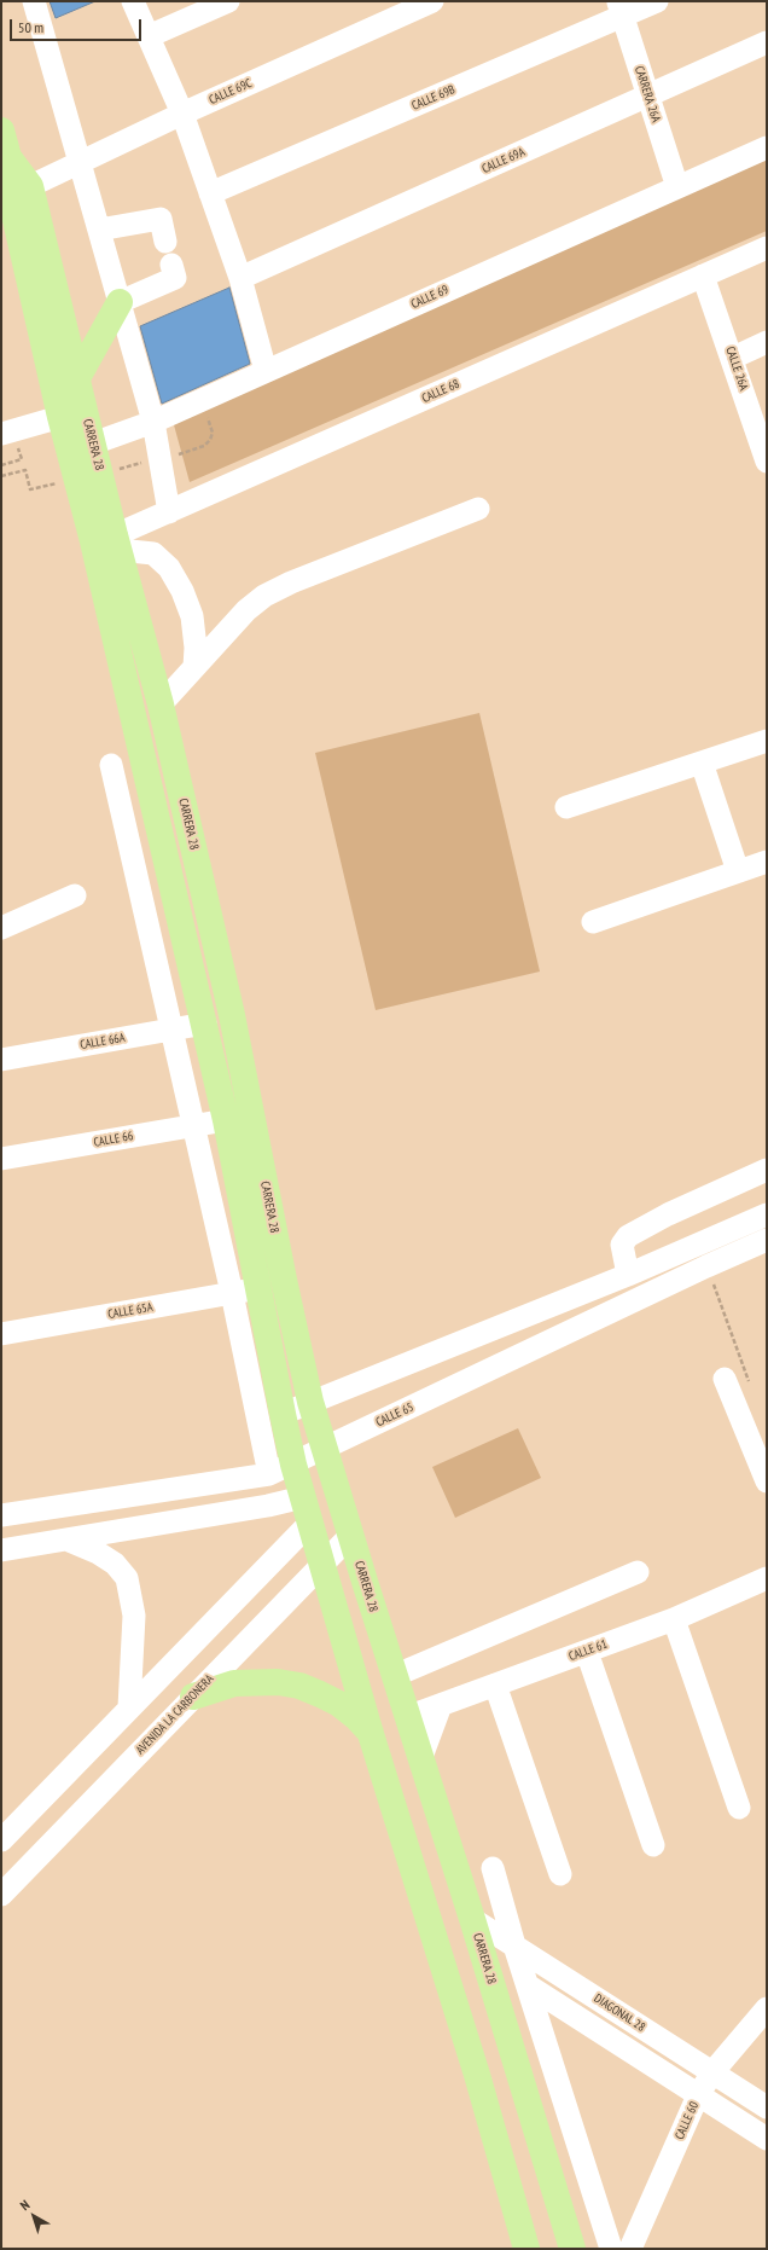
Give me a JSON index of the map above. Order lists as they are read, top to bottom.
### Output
{
  "streets": {
    "main road": ["CARRERA 28"],
    "street": [
      "CALLE 69C",
      "CARRERA 26A",
      "CALLE 69B",
      "CALLE 69A",
      "CALLE 69",
      "CALLE 26A",
      "CALLE 68",
      "CALLE 66A",
      "CALLE 66",
      "CALLE 65A",
      "CALLE 65",
      "CALLE 61",
      "AVENIDA LA CARBONERA",
      "DIAGONAL 28",
      "CALLE 60"
    ]
  },
  "crossings": [
    ["CALLE 69C", "CARRERA 28"],
    ["CARRERA 26A", "CALLE 69B"],
    ["CARRERA 26A", "CALLE 69A"],
    ["CARRERA 26A", "CALLE 69"],
    ["CALLE 69", "CARRERA 28"],
    ["CALLE 26A", "CALLE 68"],
    ["CALLE 68", "CARRERA 28"],
    ["CARRERA 28", "CALLE 66A"],
    ["CARRERA 28", "CALLE 66"],
    ["CARRERA 28", "CALLE 65A"],
    ["CARRERA 28", "CALLE 65"],
    ["CARRERA 28", "CALLE 61"],
    ["CARRERA 28", "AVENIDA LA CARBONERA"],
    ["CARRERA 28", "DIAGONAL 28"],
    ["DIAGONAL 28", "CALLE 60"]
  ],
  "scale_bar": "50 m",
  "north": "top left"
}
